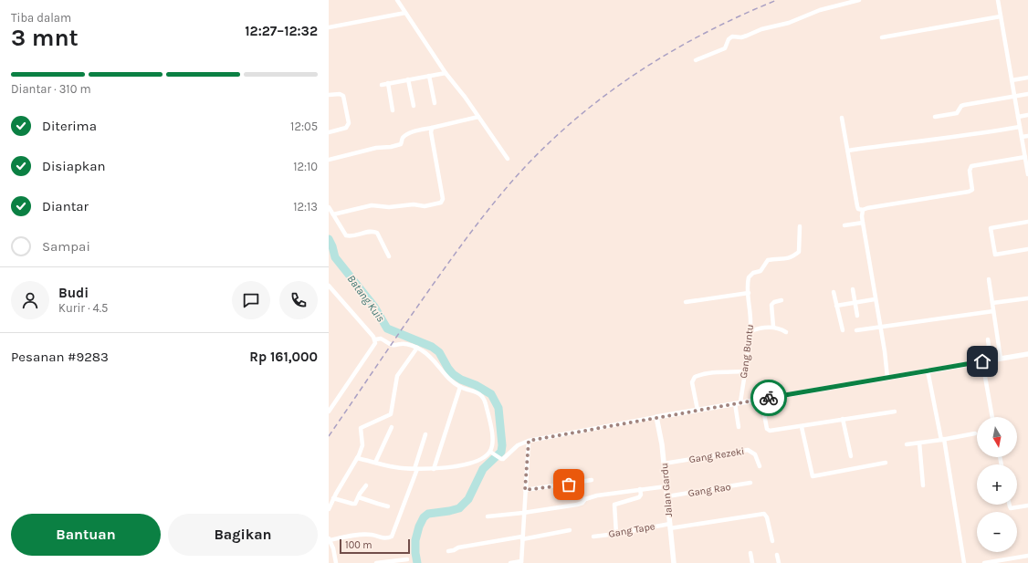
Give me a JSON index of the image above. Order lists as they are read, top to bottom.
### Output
{
  "streets": {
    "street": [
      "Gang Buntu",
      "Gang Rezeki",
      "Jalan Gardu",
      "Gang Rao",
      "Gang Tape"
    ]
  },
  "crossings": [
    ["Gang Rezeki", "Jalan Gardu"],
    ["Jalan Gardu", "Gang Rao"],
    ["Jalan Gardu", "Gang Tape"]
  ],
  "water": ["Batang Kuis"],
  "scale_bar": "100 m",
  "north": "bottom",
  "page": {
    "heading": ["3 mnt", "Tiba dalam", "12:27–12:32"],
    "panel": [
      "Budi",
      "Kurir · 4.5",
      "Pesanan #9283",
      "Rp 161,000"
    ],
    "bar": "Diantar · 310 m",
    "list": [
      ["Diterima", "12:05"],
      ["Disiapkan", "12:10"],
      ["Diantar", "12:13"],
      "Sampai"
    ],
    "map_buttons": ["+", "−"],
    "buttons": ["Bantuan", "Bagikan"],
    "scale": "100 m"
  }
}
